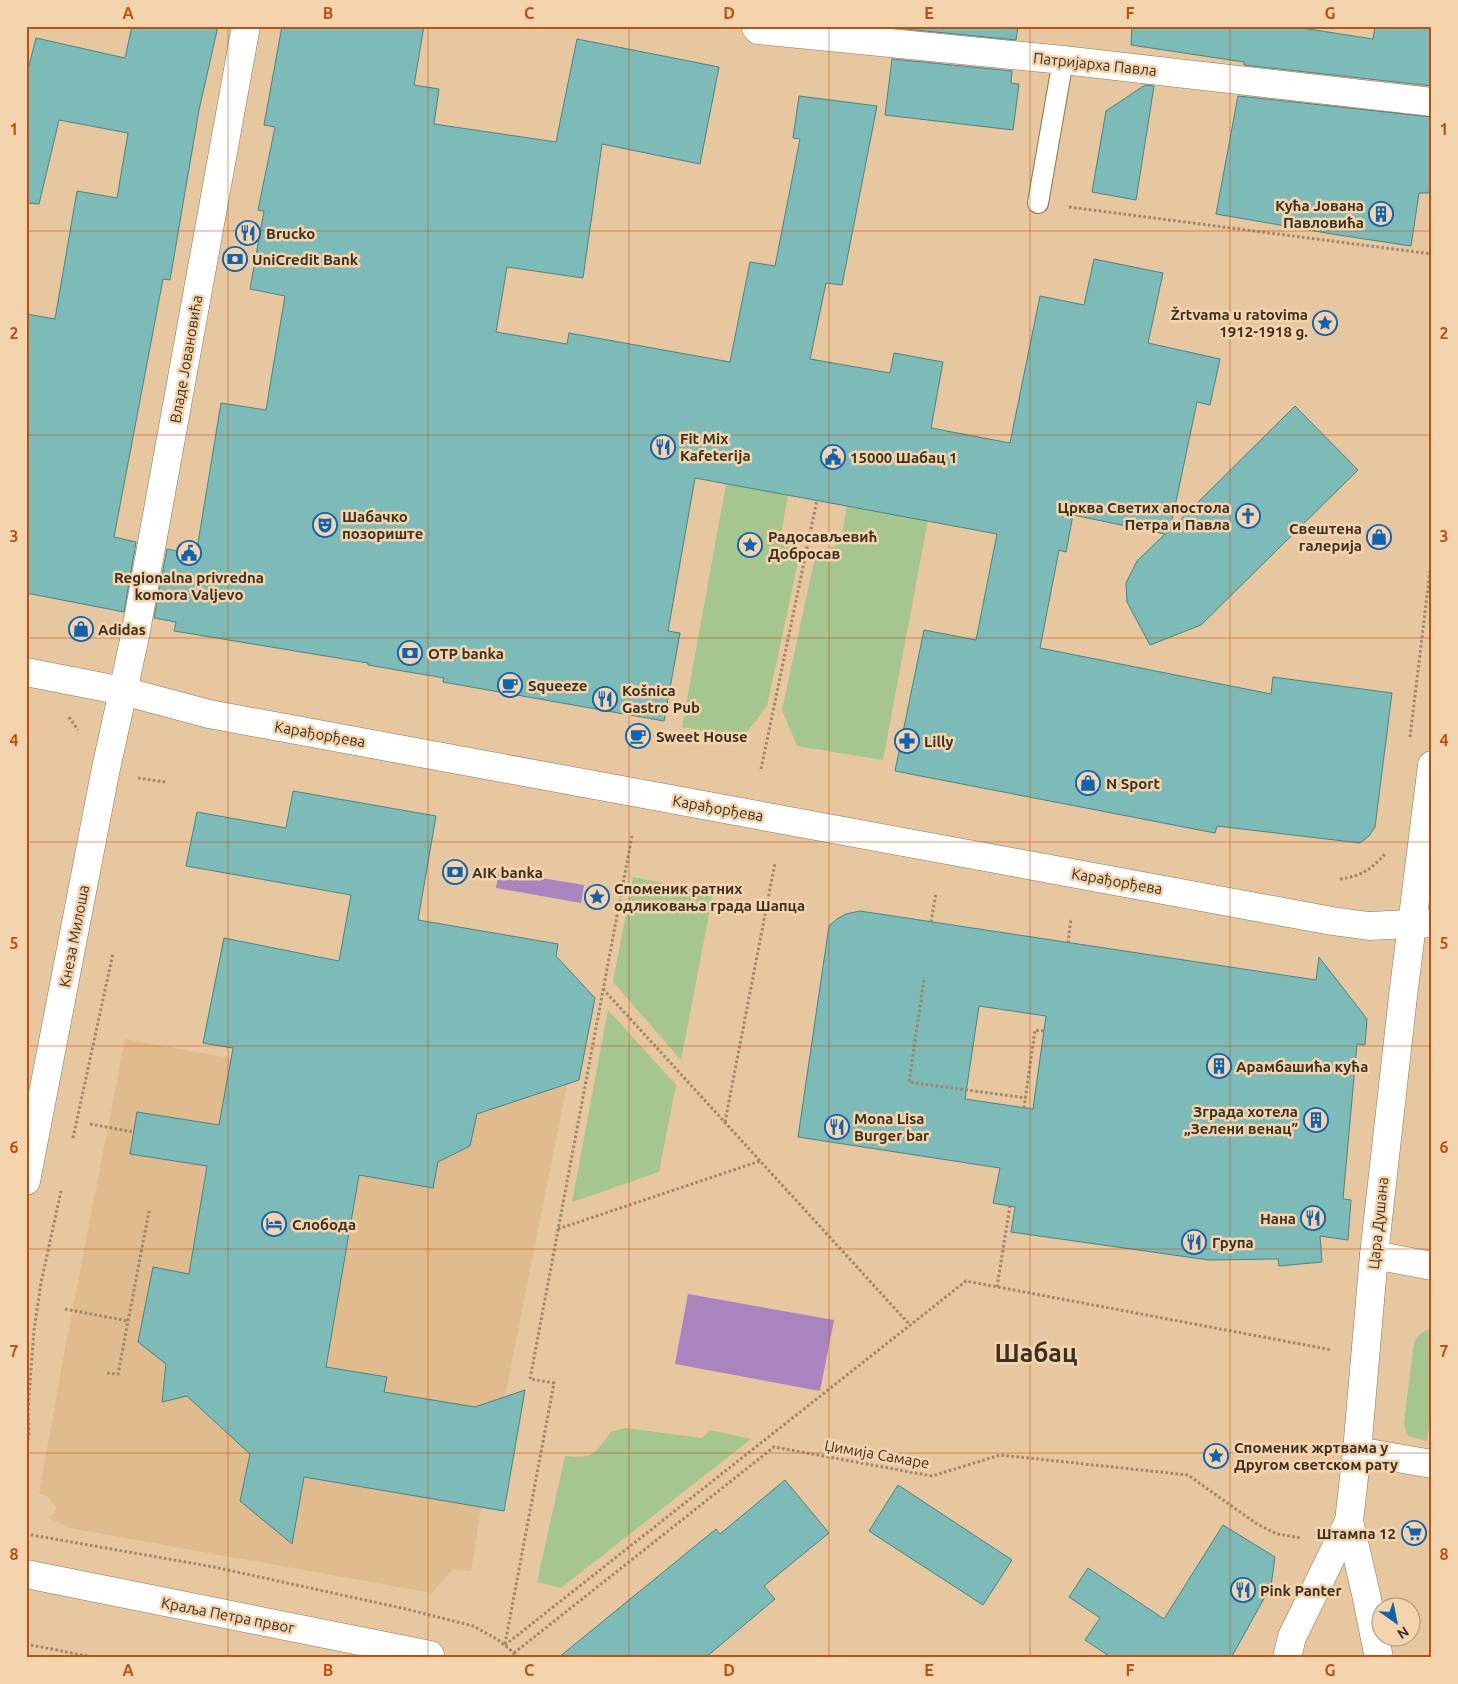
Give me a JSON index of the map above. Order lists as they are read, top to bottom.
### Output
{
  "streets": {
    "street": [
      "Патријарха Павла",
      "Владе Јовановића",
      "Карађорђева",
      "Кнеза Милоша",
      "Цара Душана",
      "Краља Петра првог"
    ],
    "path": ["Џимија Самаре"]
  },
  "crossings": [
    ["Владе Јовановића", "Карађорђева"],
    ["Владе Јовановића", "Кнеза Милоша"],
    ["Карађорђева", "Кнеза Милоша"],
    ["Карађорђева", "Цара Душана"]
  ],
  "districts": ["Шабац"],
  "places": {
    "building": ["Кућа Јована Павловића", "Арамбашића кућа", "Зграда хотела „Зелени венац”"],
    "restaurant": [
      "Brucko",
      "Fit Mix Kafeterija",
      "Košnica Gastro Pub",
      "Mona Lisa Burger bar",
      "Нана",
      "Група",
      "Pink Panter"
    ],
    "bank": ["UniCredit Bank", "OTP banka", "AIK banka"],
    "place": [
      "Žrtvama u ratovima 1912-1918 g.",
      "Радосављевић Добросав",
      "Споменик ратних одликовања града Шапца",
      "Споменик жртвама у Другом светском рату"
    ],
    "public building": ["15000 Шабац 1", "Regionalna privredna komora Valjevo"],
    "church": ["Црква Светих апостола Петра и Павла"],
    "theatre": ["Шабачко позориште"],
    "shop": ["Свештена галерија", "Adidas", "N Sport"],
    "cafe": ["Squeeze", "Sweet House"],
    "pharmacy": ["Lilly"],
    "hotel": ["Слобода"],
    "supermarket": ["Штампа 12"]
  },
  "north": "bottom right",
  "grid": {
    "columns": [
      "A",
      "B",
      "C",
      "D",
      "E",
      "F",
      "G"
    ],
    "rows": [
      "1",
      "2",
      "3",
      "4",
      "5",
      "6",
      "7",
      "8"
    ]
  }
}
